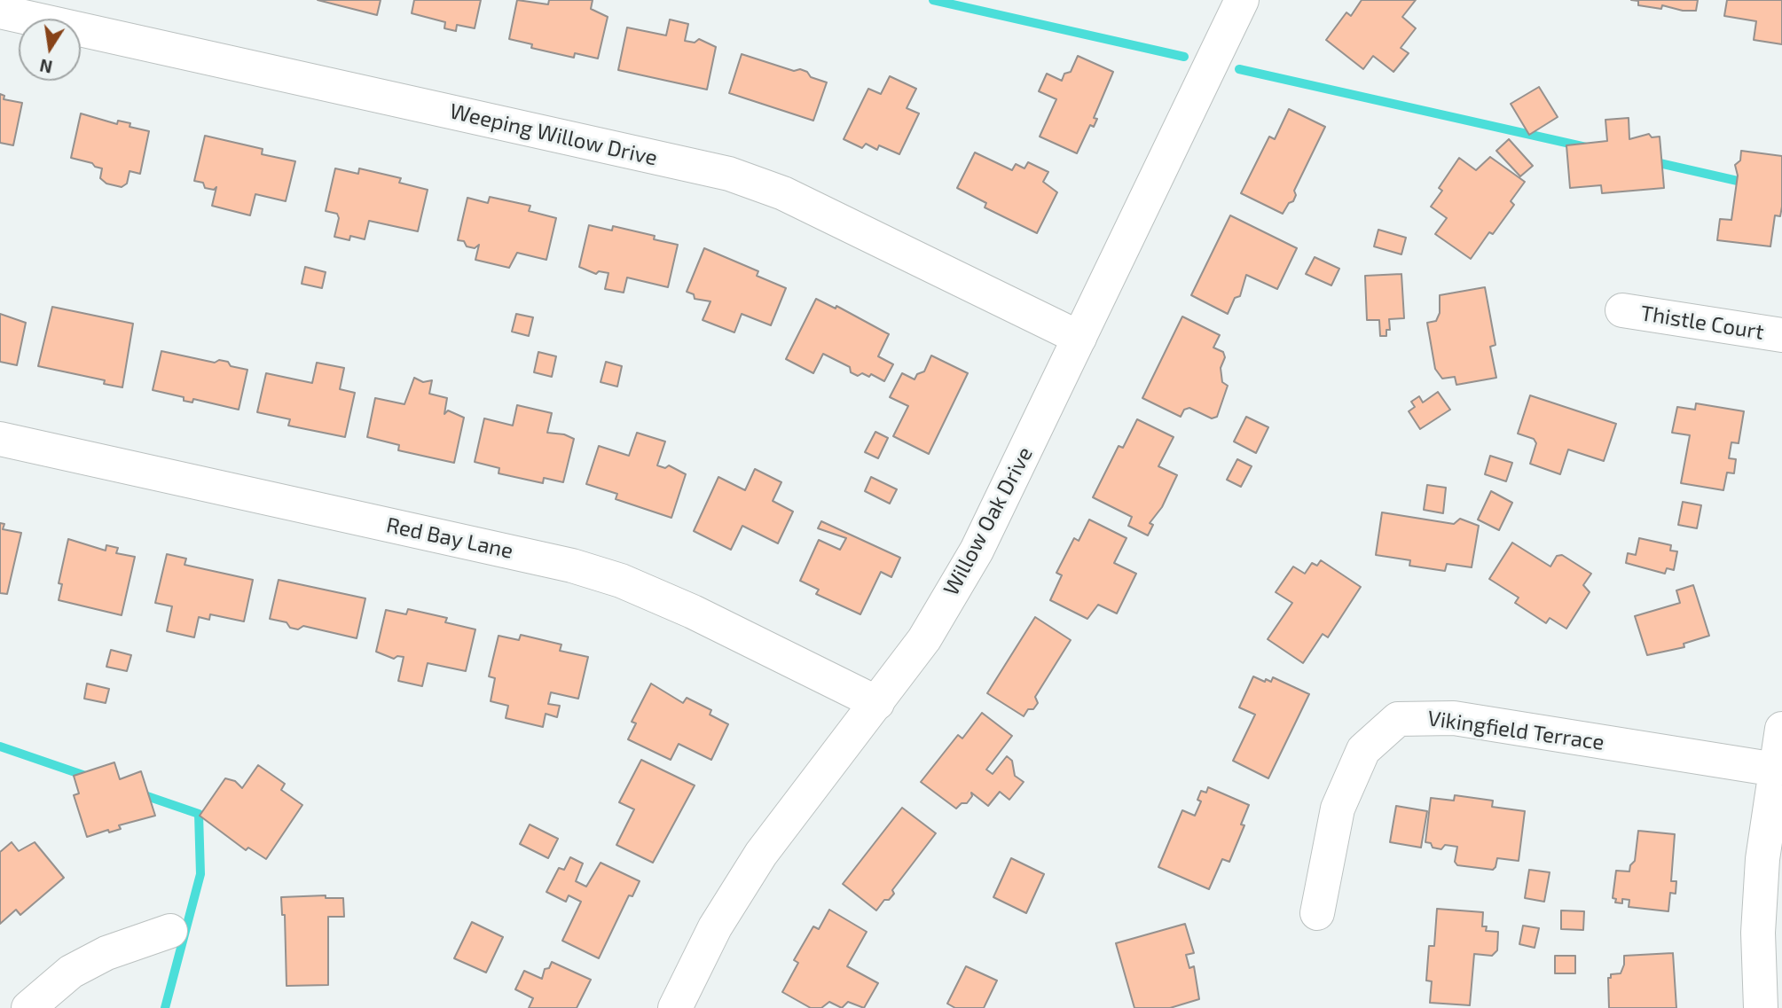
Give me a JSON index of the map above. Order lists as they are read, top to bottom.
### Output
{
  "streets": {
    "street": [
      "Weeping Willow Drive",
      "Thistle Court",
      "Willow Oak Drive",
      "Red Bay Lane",
      "Vikingfield Terrace"
    ]
  },
  "crossings": [
    ["Weeping Willow Drive", "Willow Oak Drive"],
    ["Willow Oak Drive", "Red Bay Lane"]
  ],
  "north": "bottom"
}
